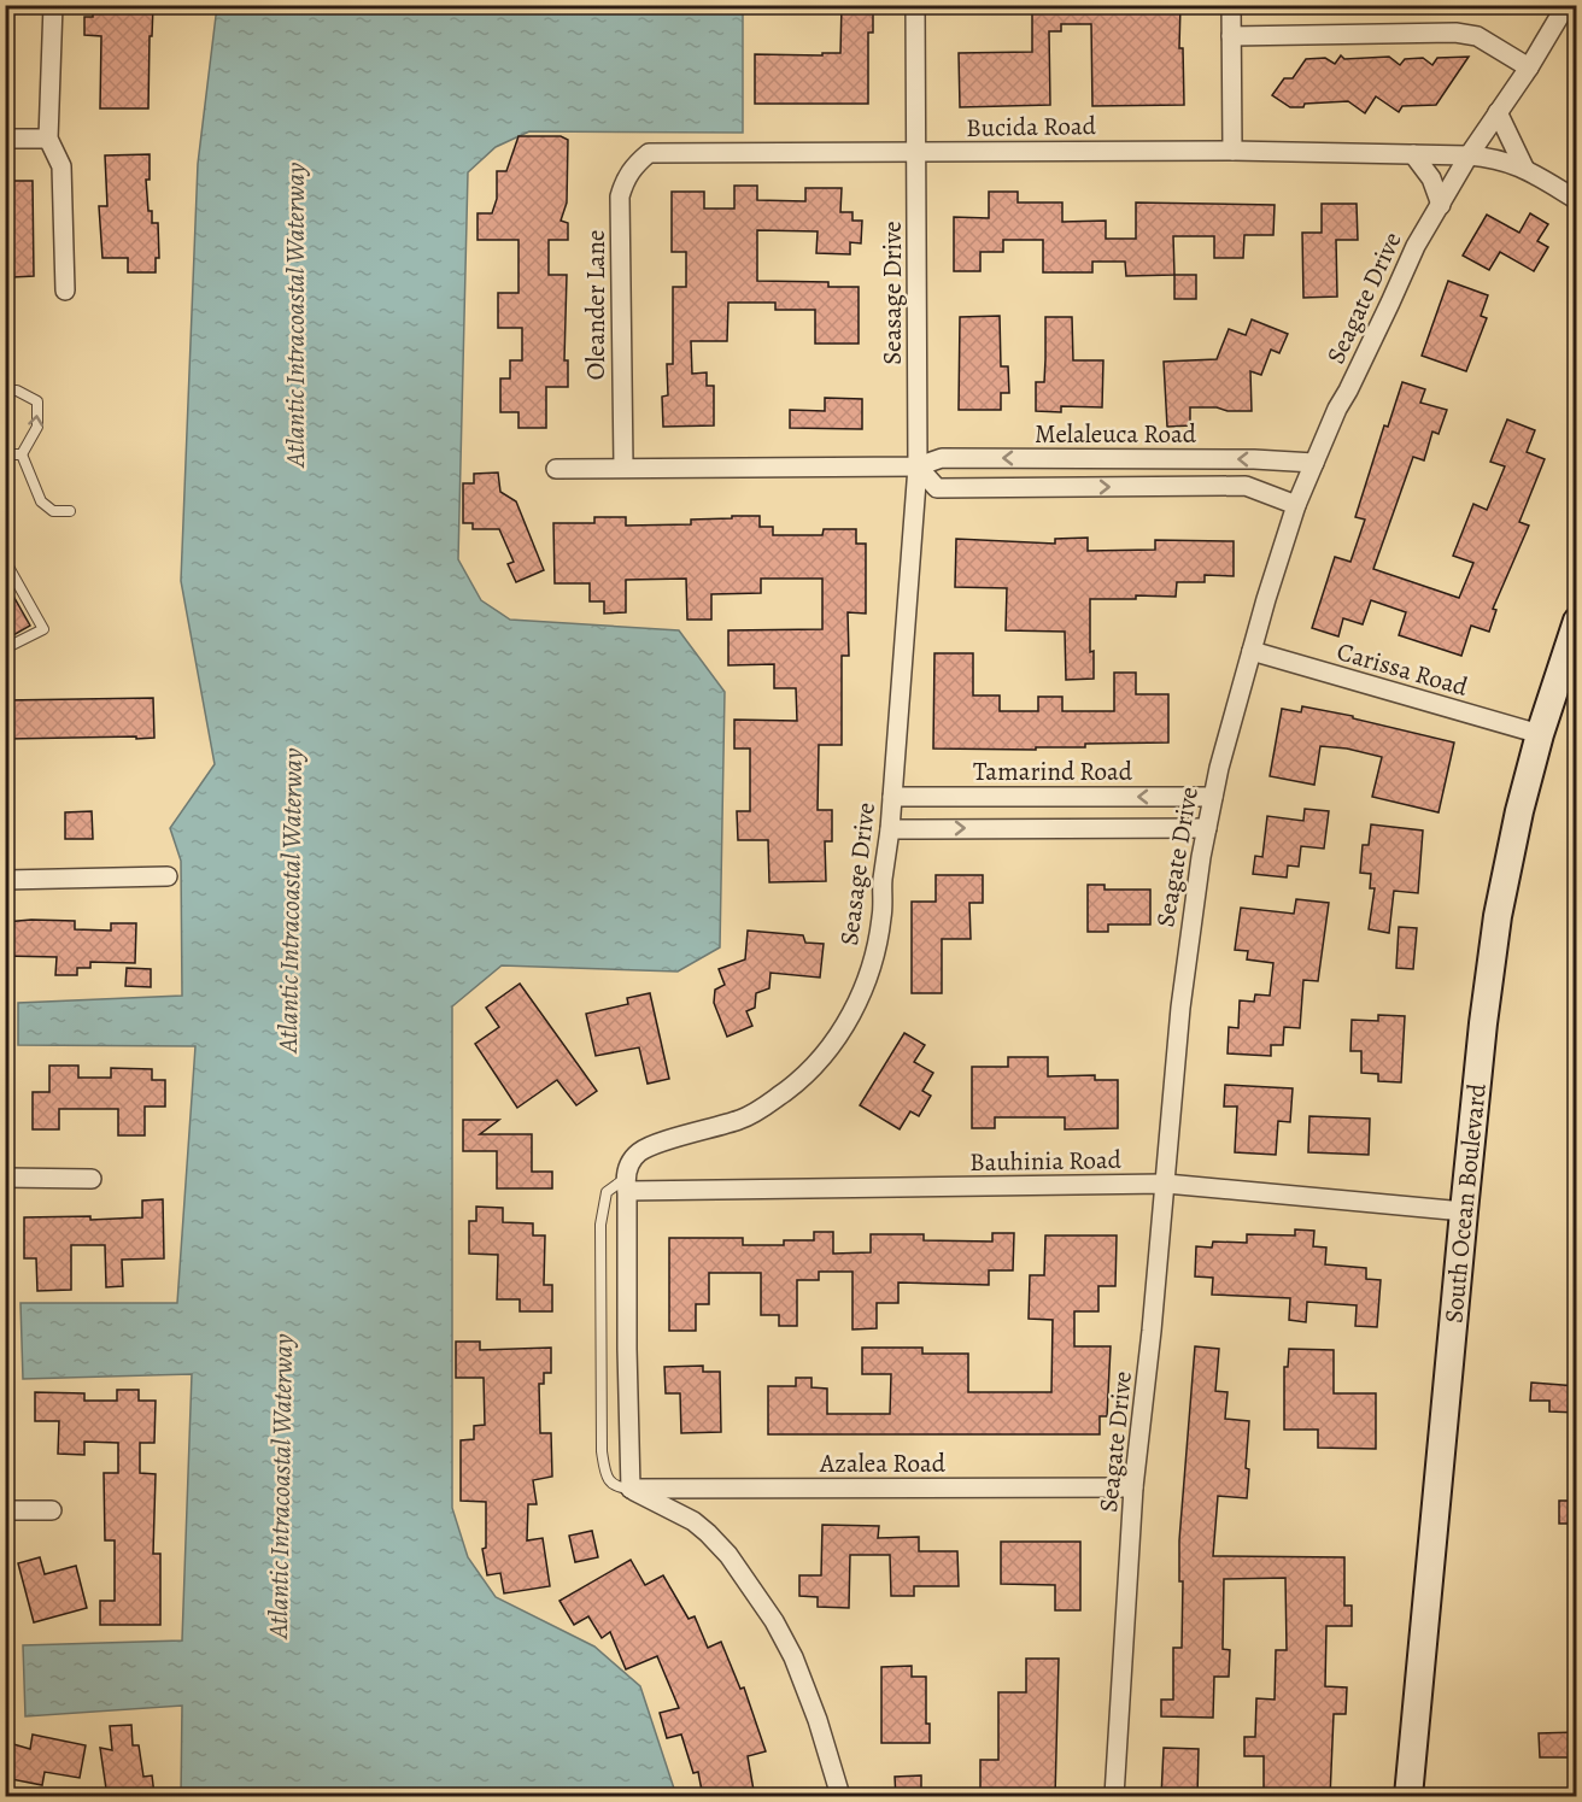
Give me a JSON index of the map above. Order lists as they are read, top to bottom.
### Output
{
  "streets": {
    "main road": ["South Ocean Boulevard"],
    "street": [
      "Bucida Road",
      "Seasage Drive",
      "Seagate Drive",
      "Oleander Lane",
      "Melaleuca Road",
      "Carissa Road",
      "Tamarind Road",
      "Bauhinia Road",
      "Azalea Road"
    ]
  },
  "crossings": [
    ["Bucida Road", "Seasage Drive"],
    ["Bucida Road", "Seagate Drive"],
    ["Bucida Road", "Oleander Lane"],
    ["Seasage Drive", "Melaleuca Road"],
    ["Seasage Drive", "Tamarind Road"],
    ["Seasage Drive", "Bauhinia Road"],
    ["Seagate Drive", "Melaleuca Road"],
    ["Seagate Drive", "Carissa Road"],
    ["Seagate Drive", "Tamarind Road"],
    ["Seagate Drive", "Bauhinia Road"],
    ["Seagate Drive", "Azalea Road"],
    ["Oleander Lane", "Melaleuca Road"],
    ["Carissa Road", "South Ocean Boulevard"],
    ["Bauhinia Road", "South Ocean Boulevard"]
  ],
  "water": ["Atlantic Intracoastal Waterway"]
}
